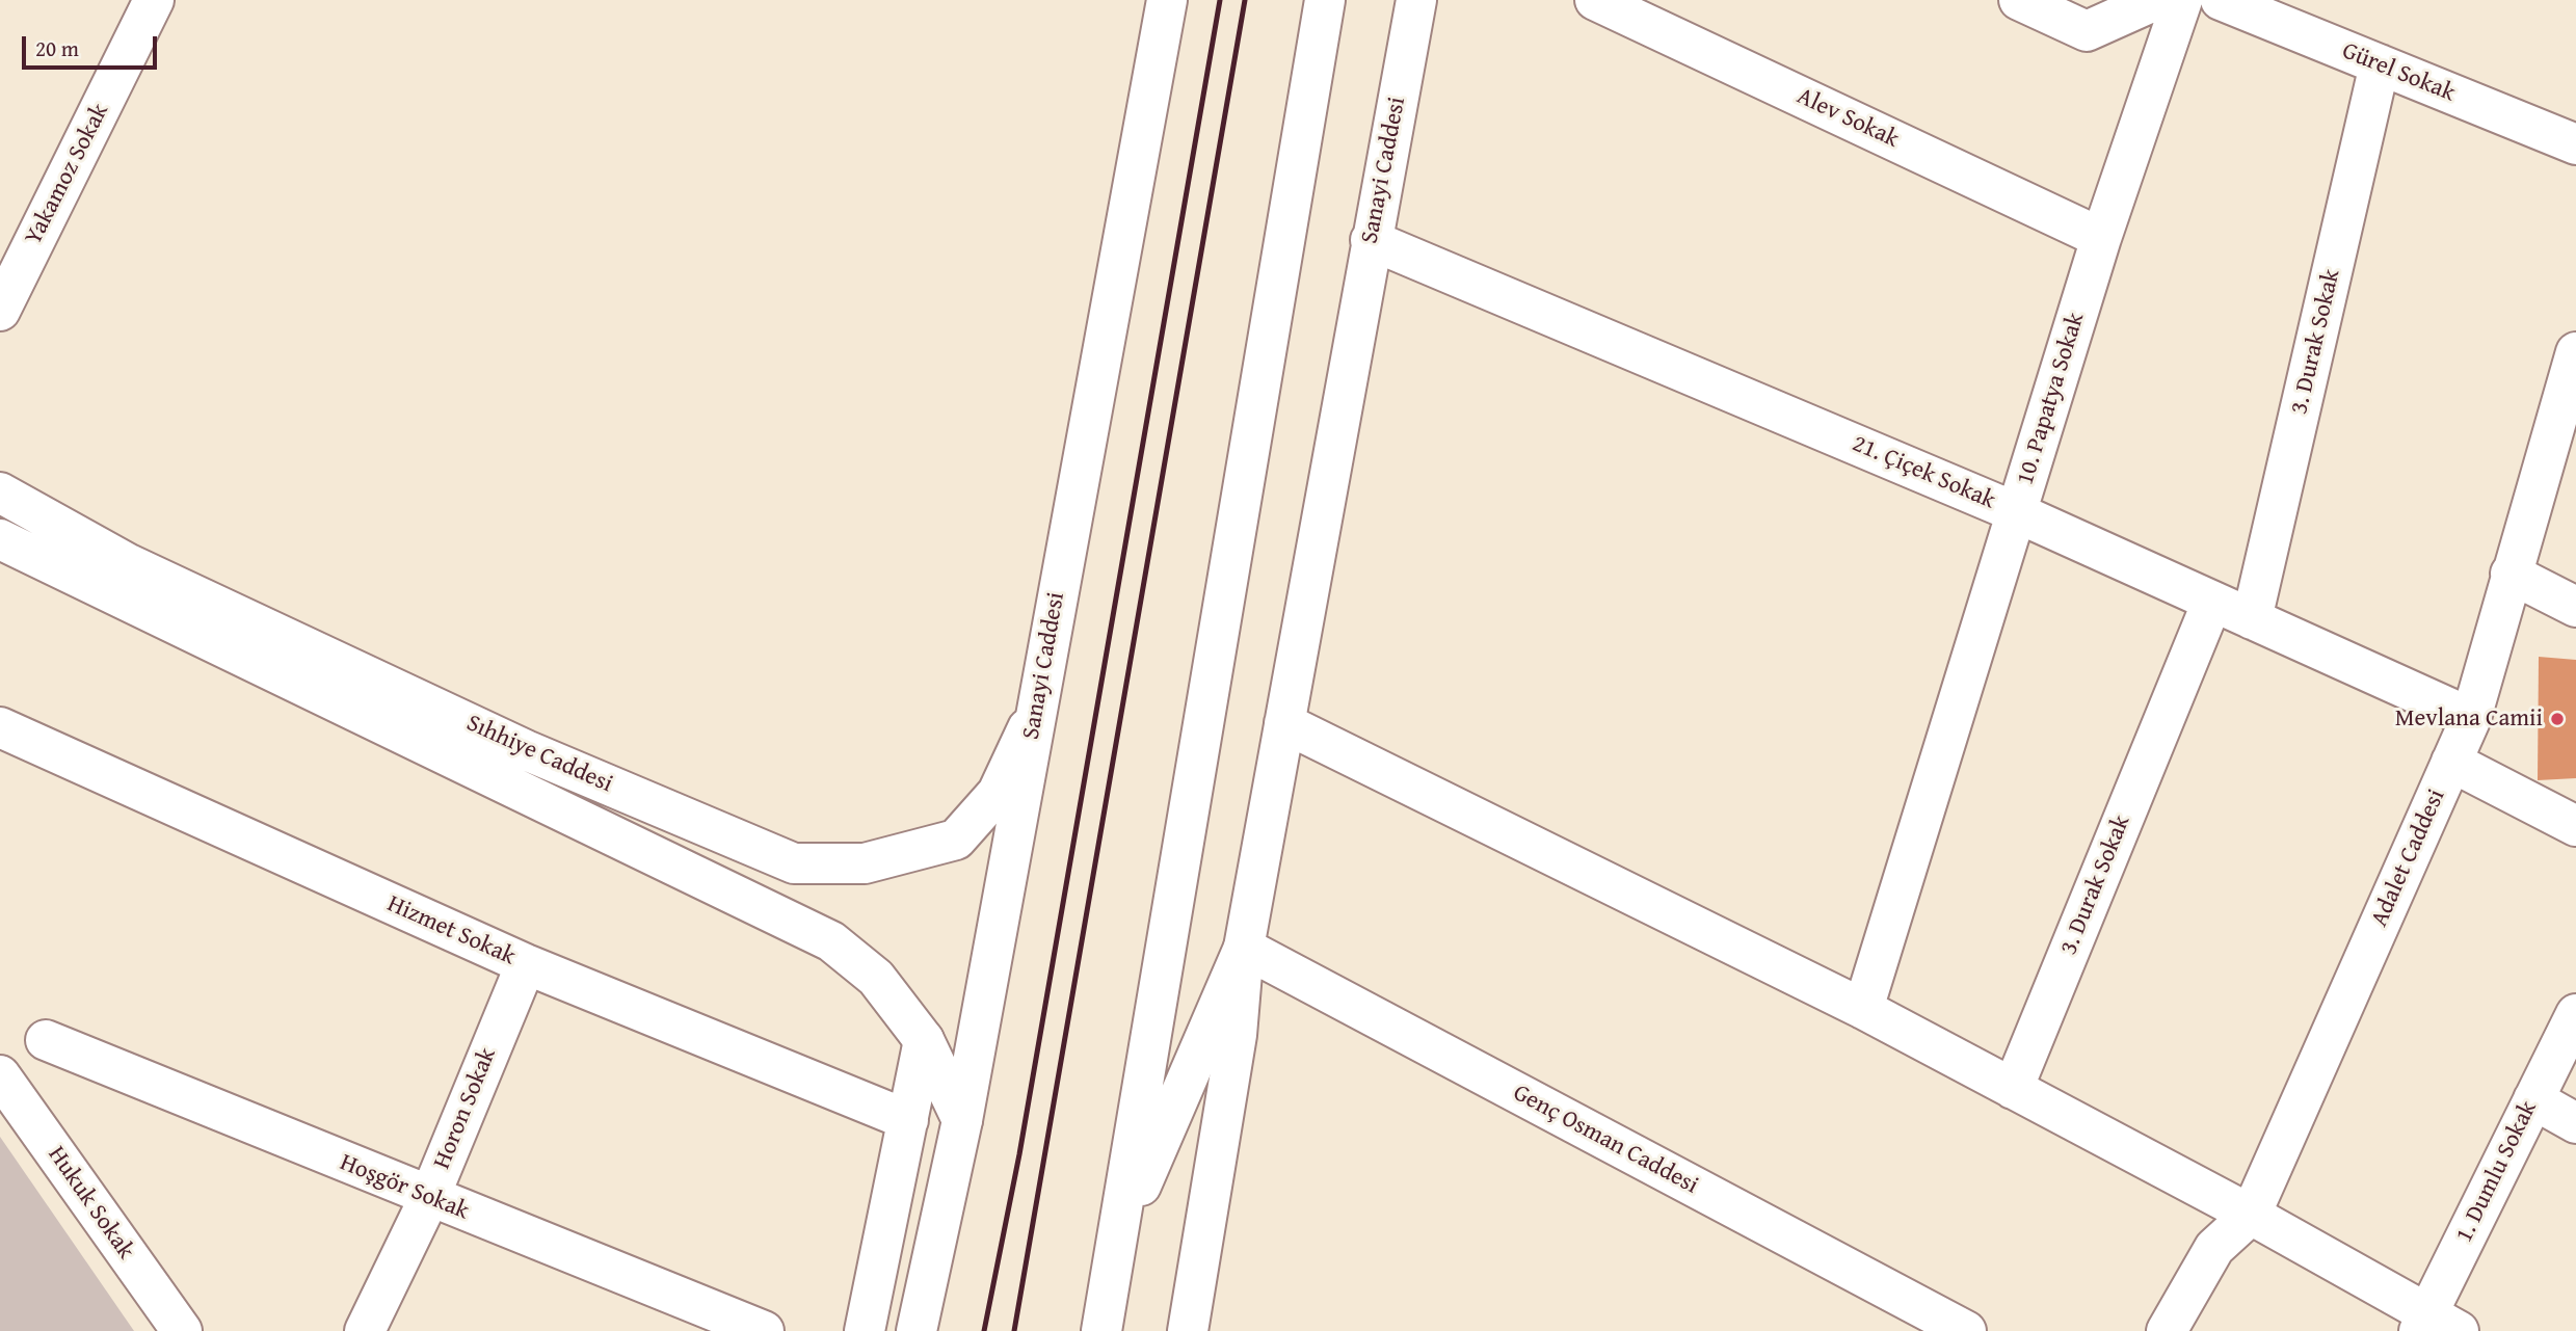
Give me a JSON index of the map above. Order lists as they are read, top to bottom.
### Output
{
  "streets": {
    "main road": [
      "Gürel Sokak",
      "Alev Sokak",
      "Sanayi Caddesi",
      "Yakamoz Sokak",
      "3. Durak Sokak",
      "10. Papatya Sokak",
      "21. Çiçek Sokak",
      "Sıhhiye Caddesi",
      "Adalet Caddesi",
      "Hizmet Sokak",
      "Horon Sokak",
      "Genç Osman Caddesi",
      "1. Dumlu Sokak",
      "Hoşgör Sokak",
      "Hukuk Sokak"
    ]
  },
  "crossings": [
    ["Gürel Sokak", "3. Durak Sokak"],
    ["Alev Sokak", "10. Papatya Sokak"],
    ["Sanayi Caddesi", "21. Çiçek Sokak"],
    ["Sanayi Caddesi", "Sıhhiye Caddesi"],
    ["Sanayi Caddesi", "Genç Osman Caddesi"],
    ["3. Durak Sokak", "21. Çiçek Sokak"],
    ["10. Papatya Sokak", "21. Çiçek Sokak"],
    ["21. Çiçek Sokak", "Adalet Caddesi"],
    ["Hizmet Sokak", "Horon Sokak"],
    ["Horon Sokak", "Hoşgör Sokak"]
  ],
  "places": ["Mevlana Camii"],
  "scale_bar": "20 m"
}
